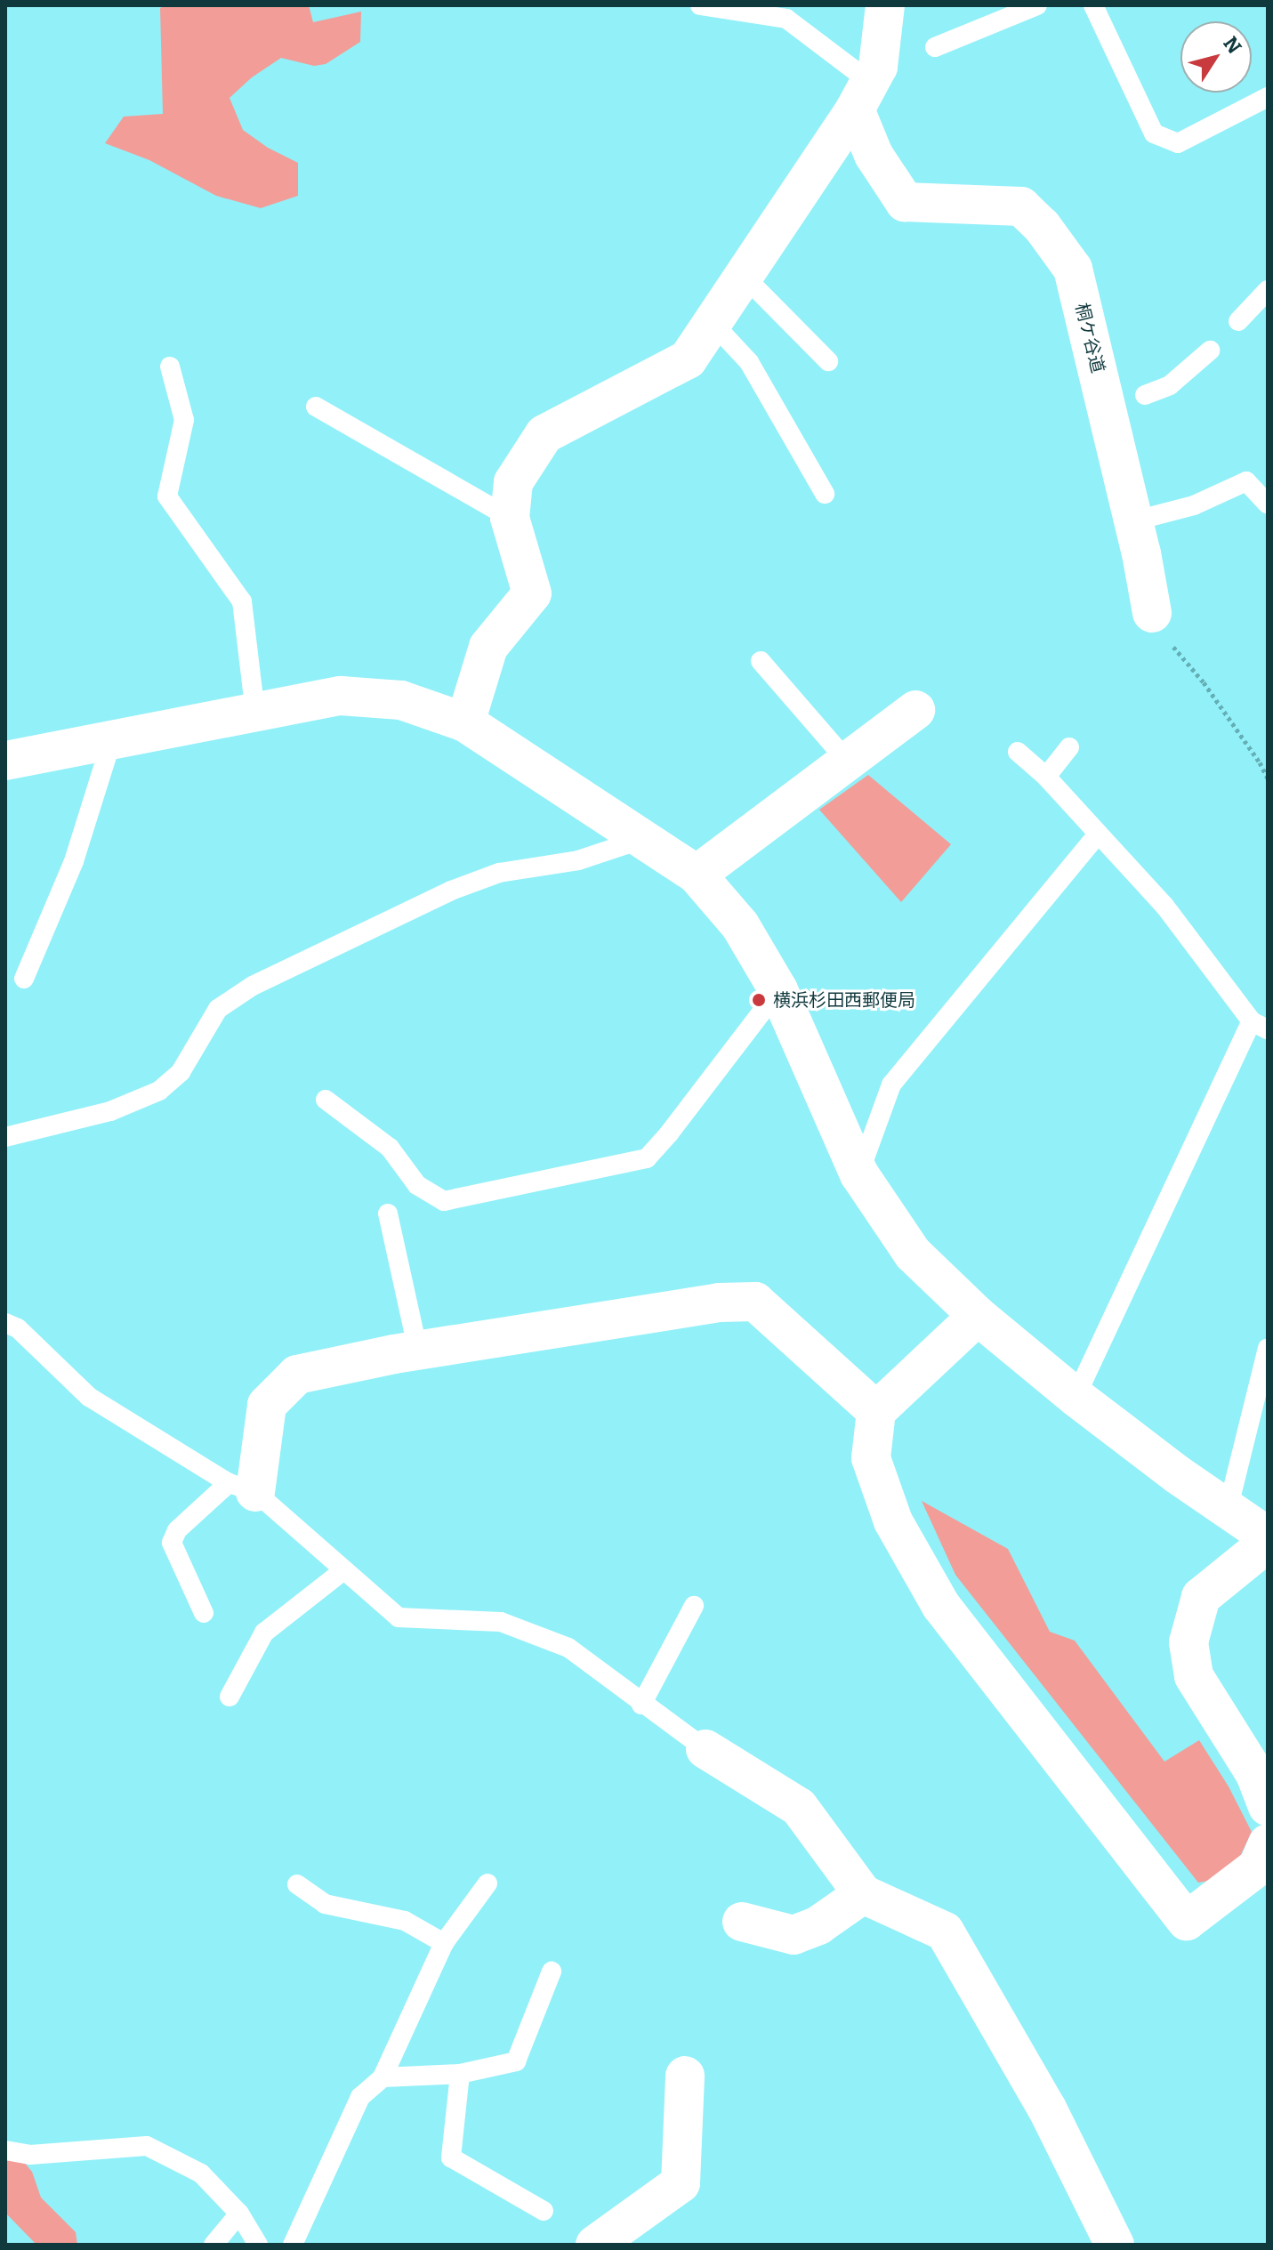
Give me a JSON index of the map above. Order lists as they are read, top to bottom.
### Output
{
  "streets": {
    "street": ["桐ケ谷道"]
  },
  "places": ["横浜杉田西郵便局"],
  "north": "top right"
}
